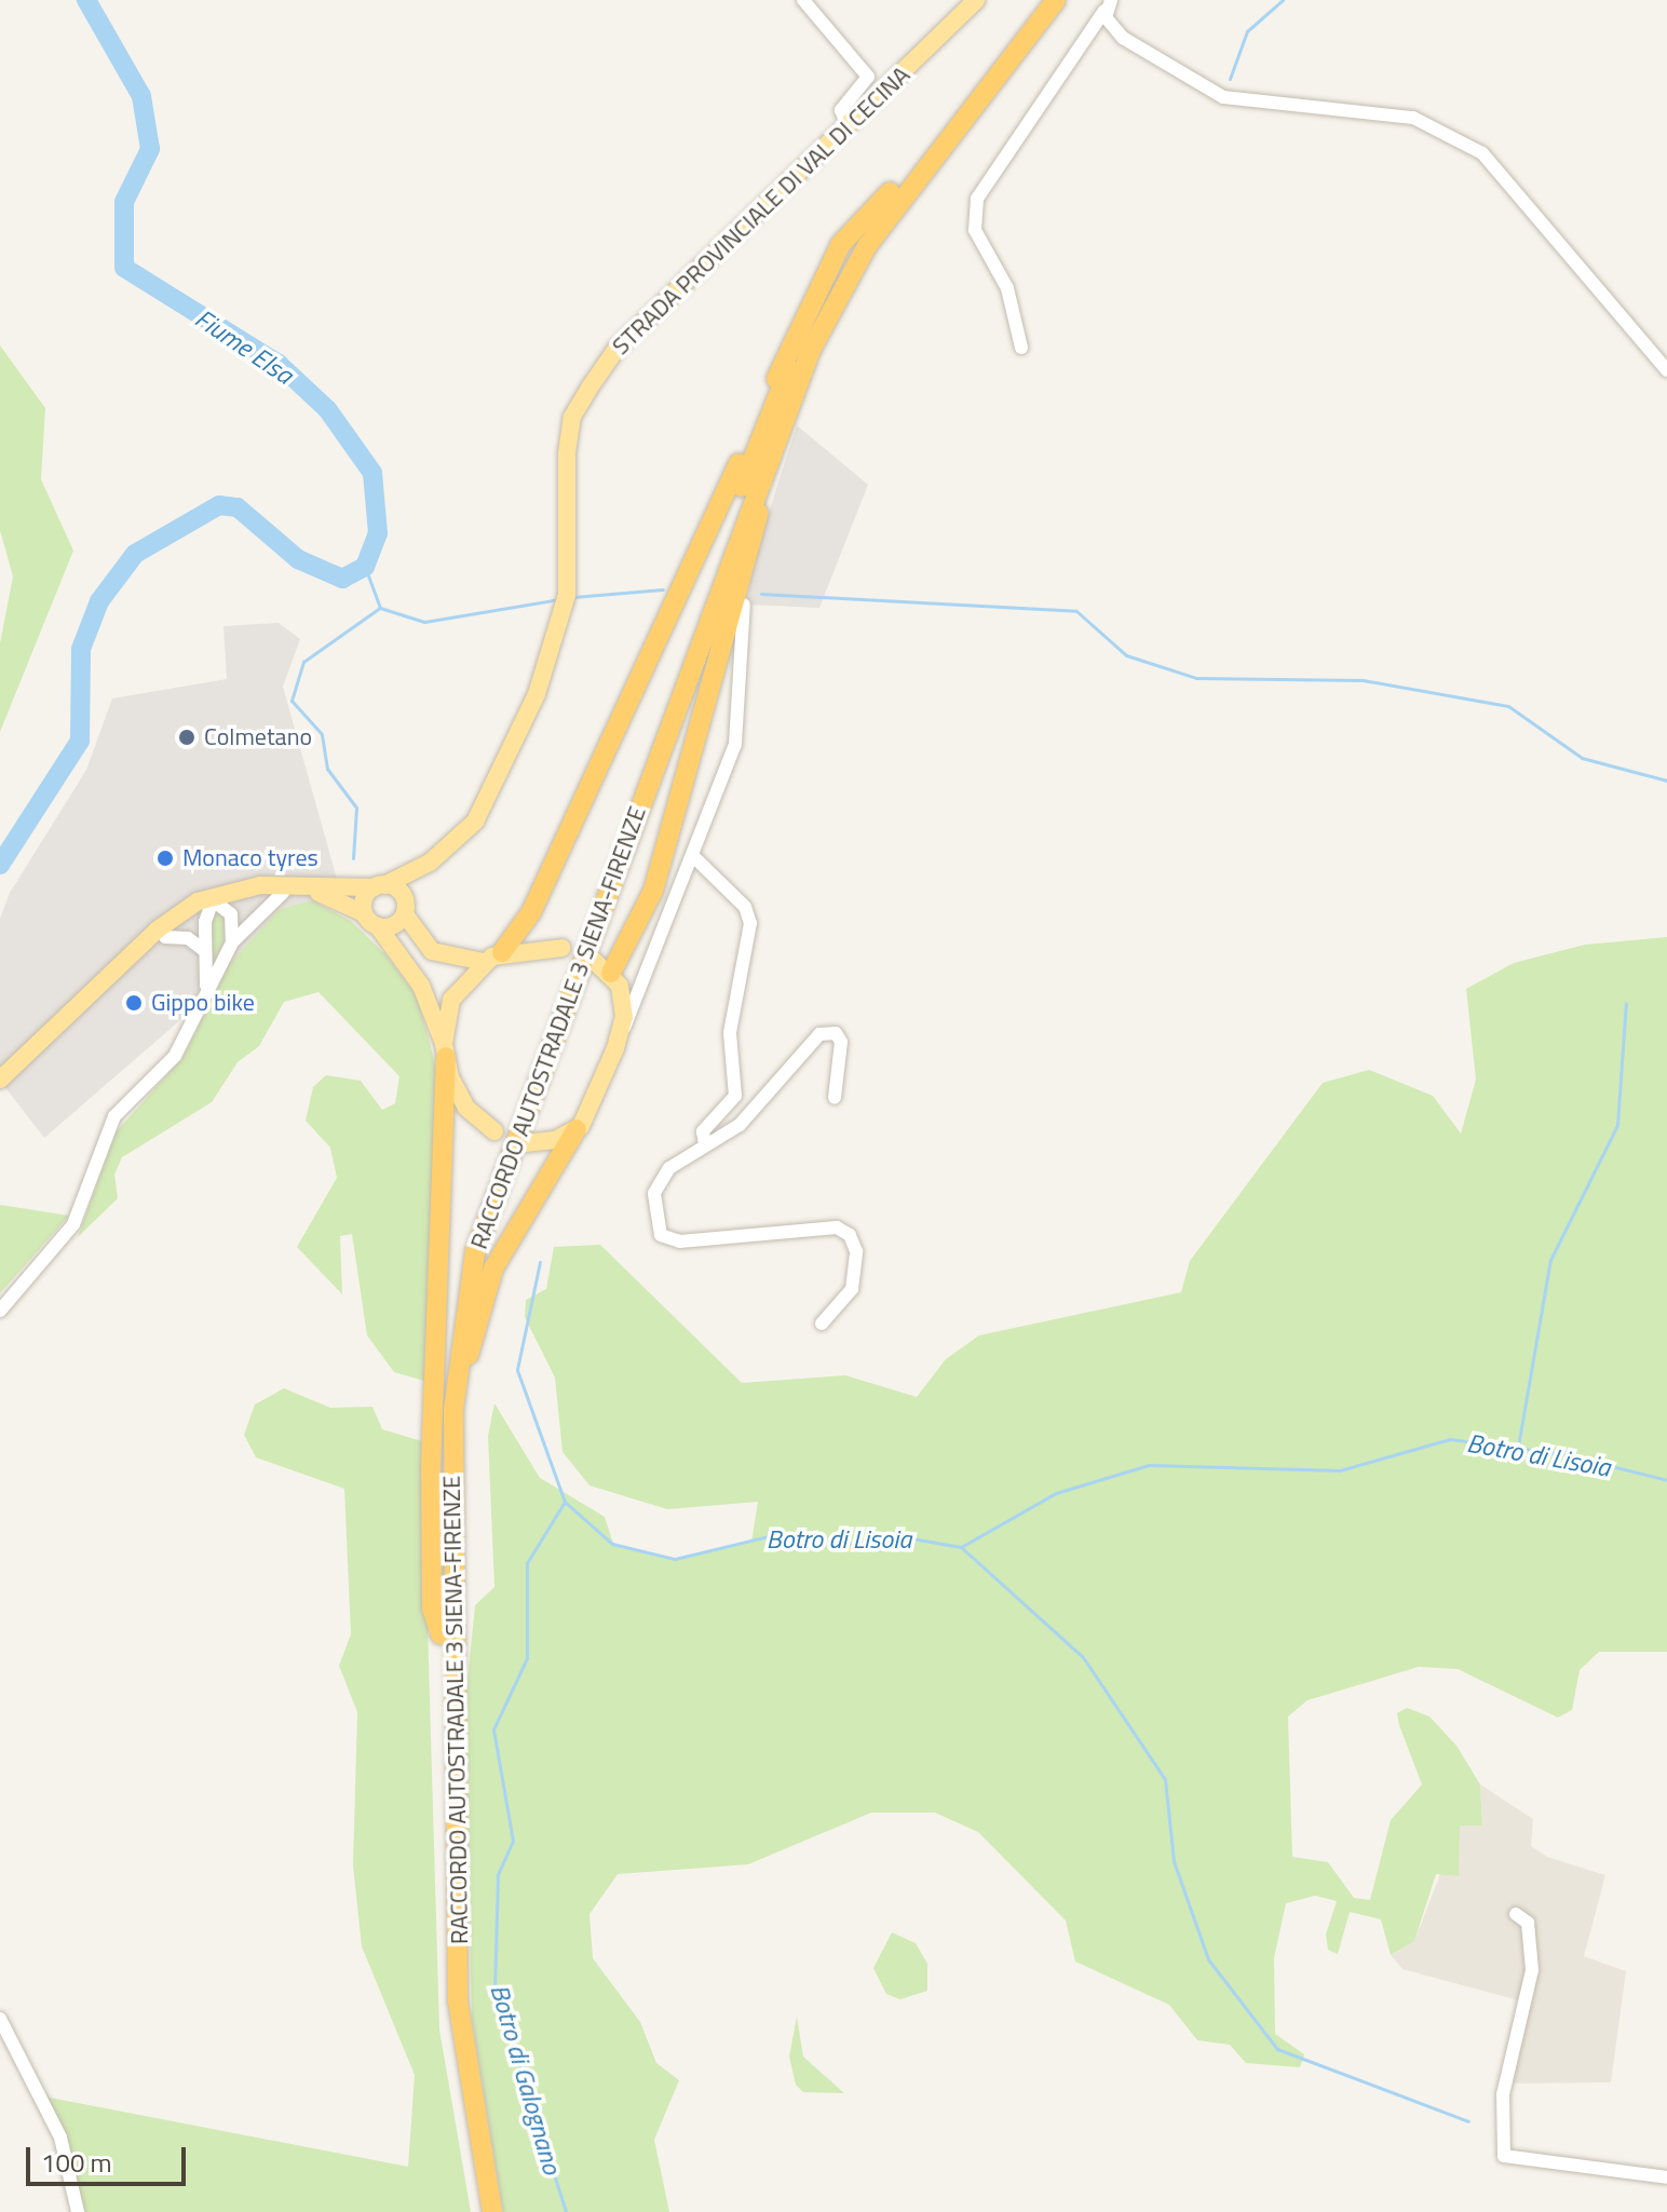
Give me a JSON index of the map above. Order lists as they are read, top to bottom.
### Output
{
  "streets": {
    "highway": ["RACCORDO AUTOSTRADALE 3 SIENA-FIRENZE"],
    "main road": ["STRADA PROVINCIALE DI VAL DI CECINA"]
  },
  "water": ["Fiume Elsa", "Botro di Lisoia", "Botro di Galognano"],
  "places": ["Colmetano", "Monaco tyres", "Gippo bike"],
  "scale_bar": "100 m"
}
